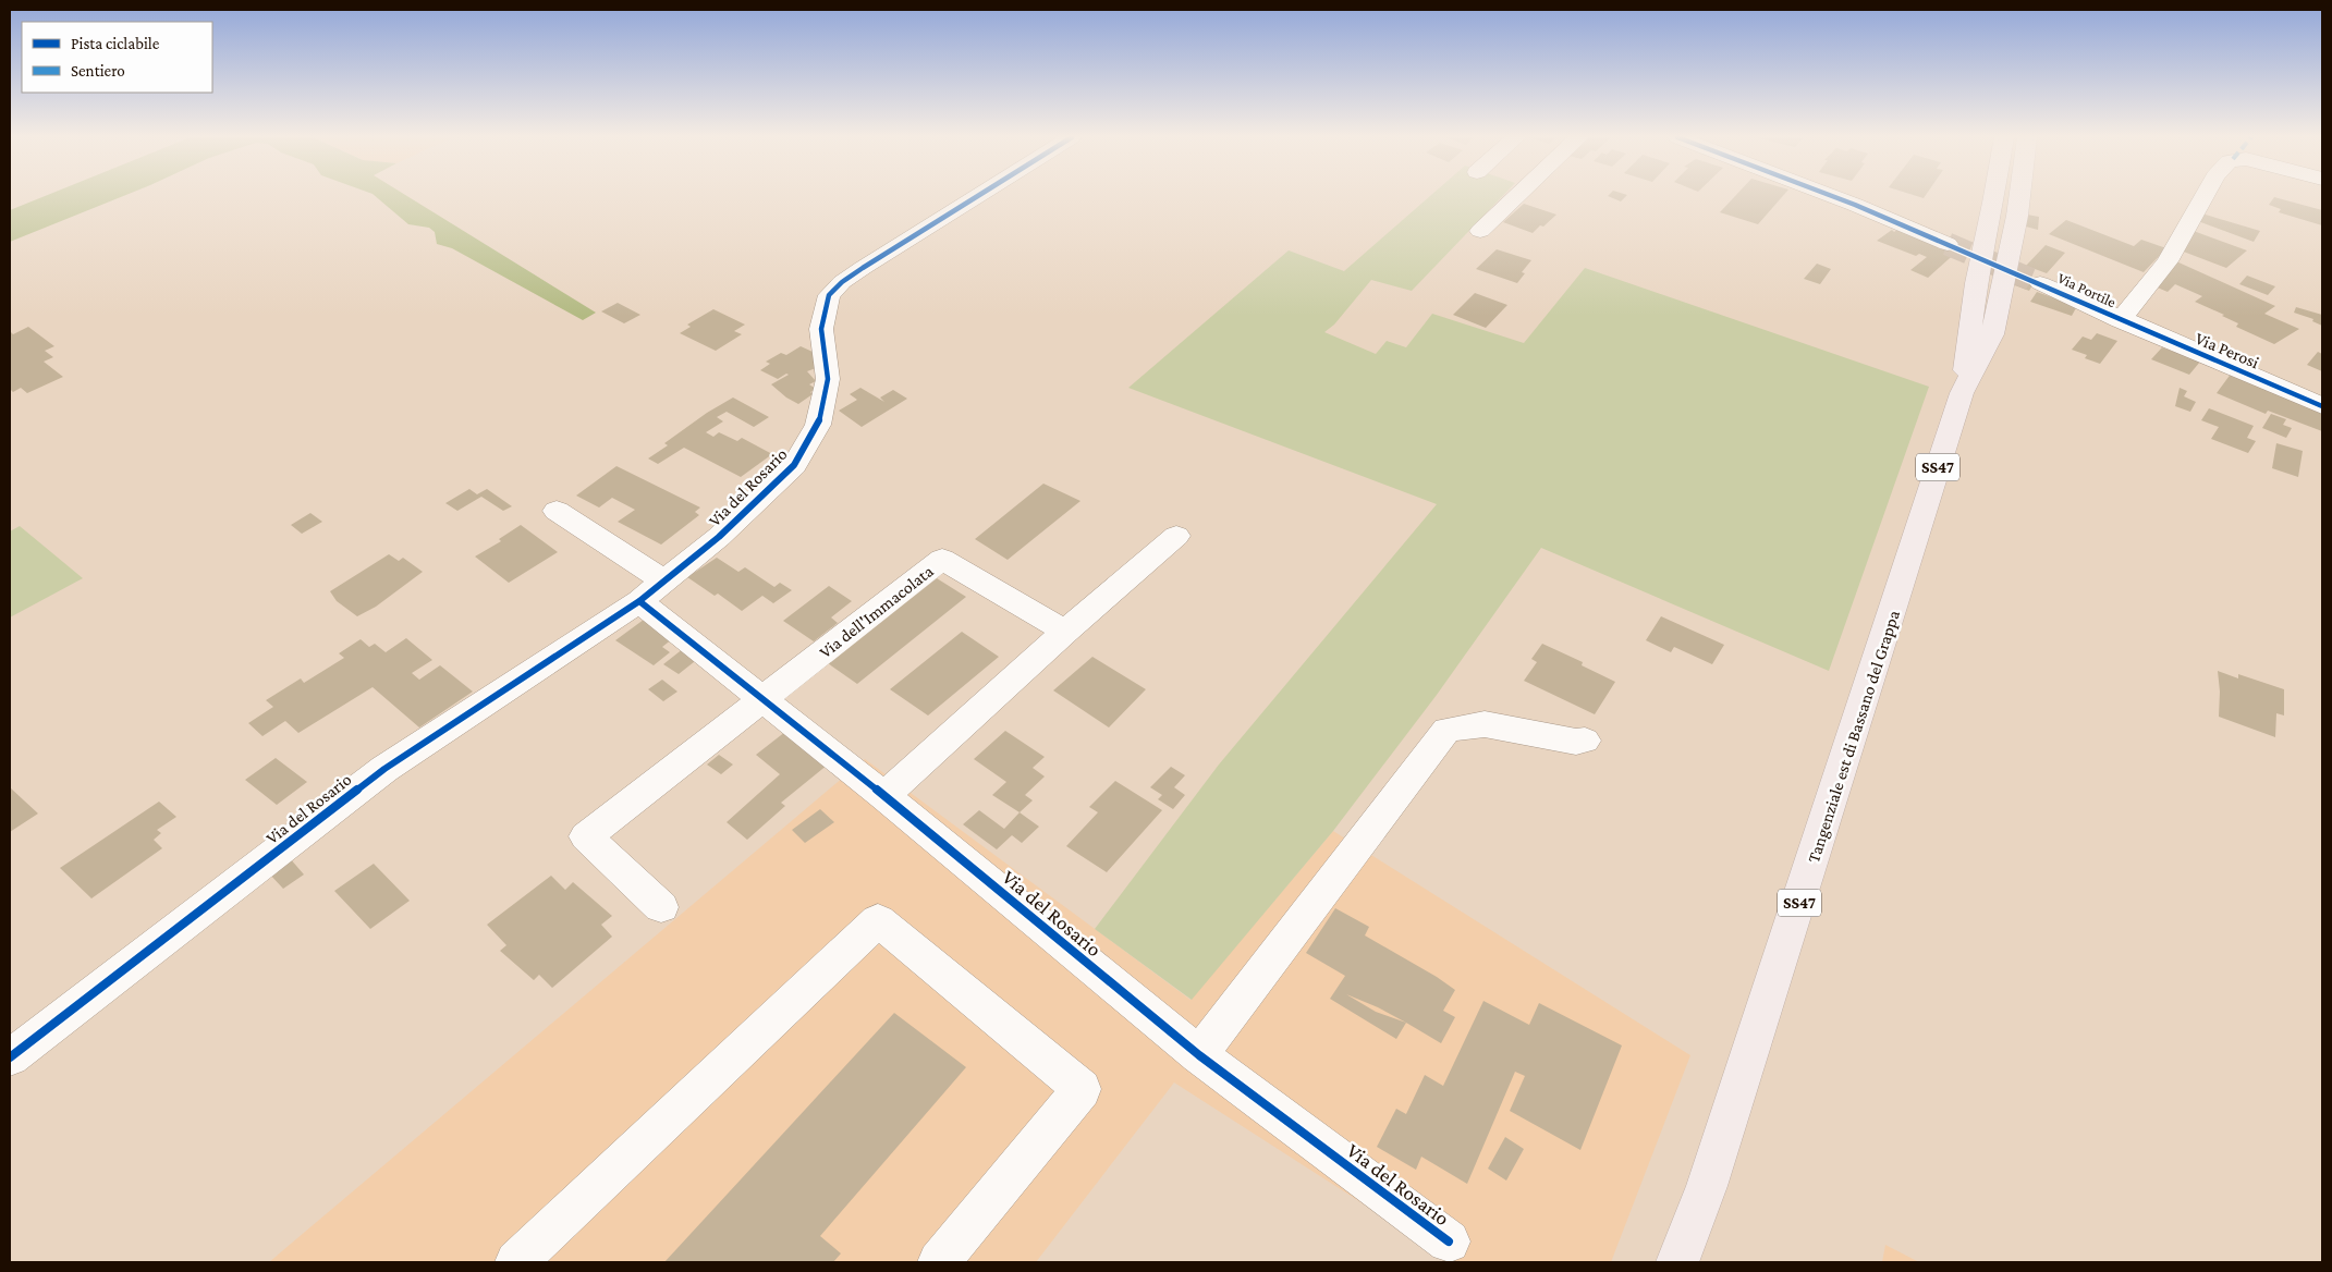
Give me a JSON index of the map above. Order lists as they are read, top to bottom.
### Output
{
  "streets": {
    "highway": ["SS47", "Tangenziale est di Bassano del Grappa"],
    "street": [
      "Via Portile",
      "Via Perosi",
      "Via del Rosario",
      "Via dell'Immacolata"
    ]
  },
  "crossings": [
    ["Via Portile", "Via Perosi"],
    ["Via del Rosario", "Via dell'Immacolata"]
  ],
  "legend": ["Pista ciclabile", "Sentiero"]
}
